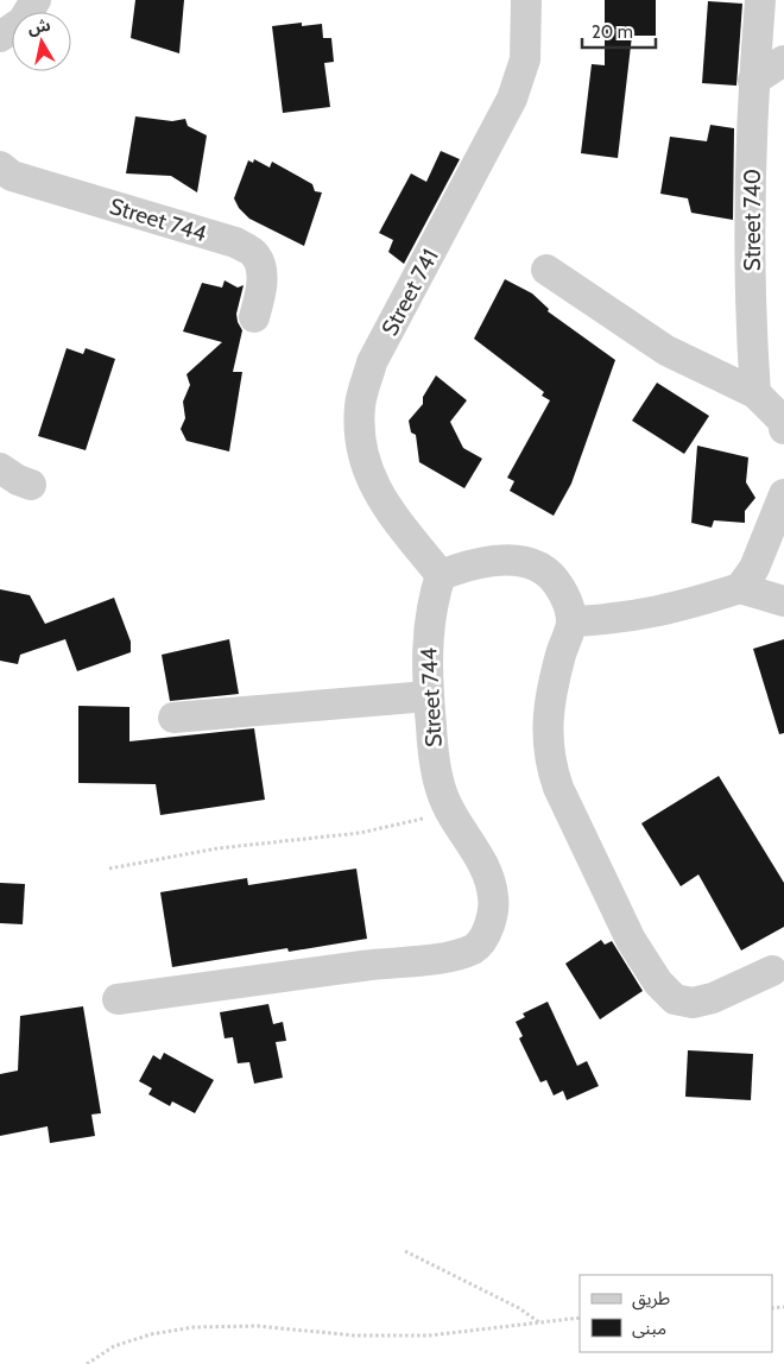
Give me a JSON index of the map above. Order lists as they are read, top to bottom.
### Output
{
  "streets": {
    "street": ["Street 744", "Street 740", "Street 741"]
  },
  "crossings": [
    ["Street 744", "Street 741"]
  ],
  "legend": ["طريق", "مبنى"],
  "scale_bar": "20 m",
  "north": "top"
}
